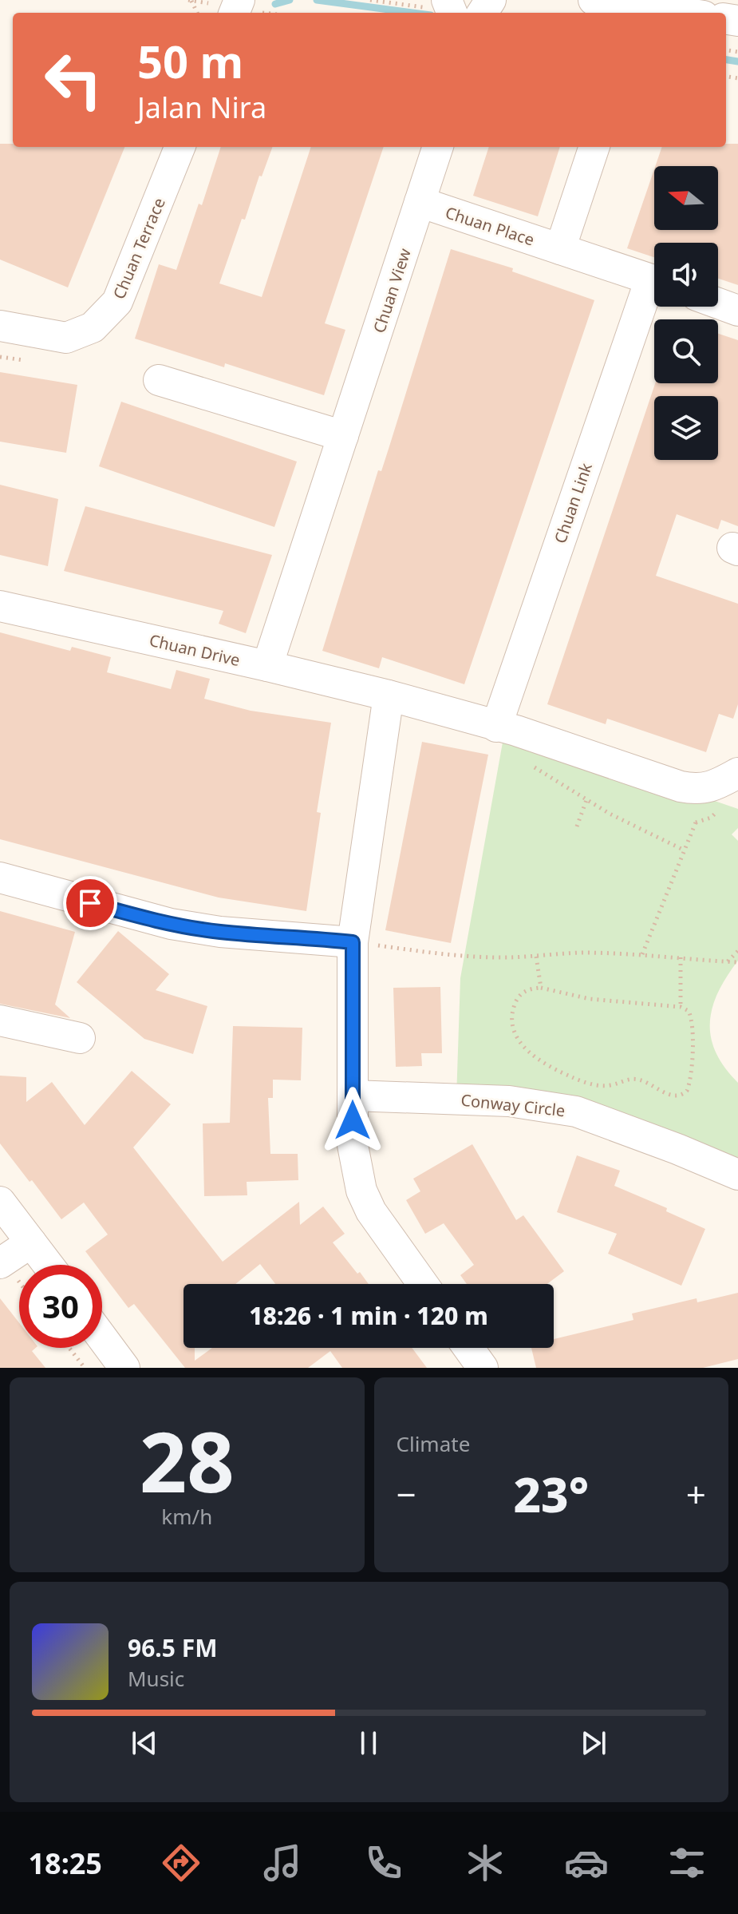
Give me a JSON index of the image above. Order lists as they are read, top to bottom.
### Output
{
  "streets": {
    "street": [
      "Chuan Place",
      "Chuan Terrace",
      "Chuan View",
      "Chuan Link",
      "Chuan Drive",
      "Conway Circle"
    ]
  },
  "crossings": [
    ["Chuan Place", "Chuan View"],
    ["Chuan View", "Chuan Drive"],
    ["Chuan Link", "Chuan Drive"]
  ],
  "north": "left",
  "page": {
    "turn": ["50 m", "Jalan Nira"],
    "limit": "30",
    "trip": "18:26 · 1 min · 120 m",
    "tile": [
      ["28", "km/h"],
      "Climate"
    ],
    "heat": ["−", "23°", "+"],
    "song": ["96.5 FM", "Music"],
    "tabs": "18:25"
  }
}
